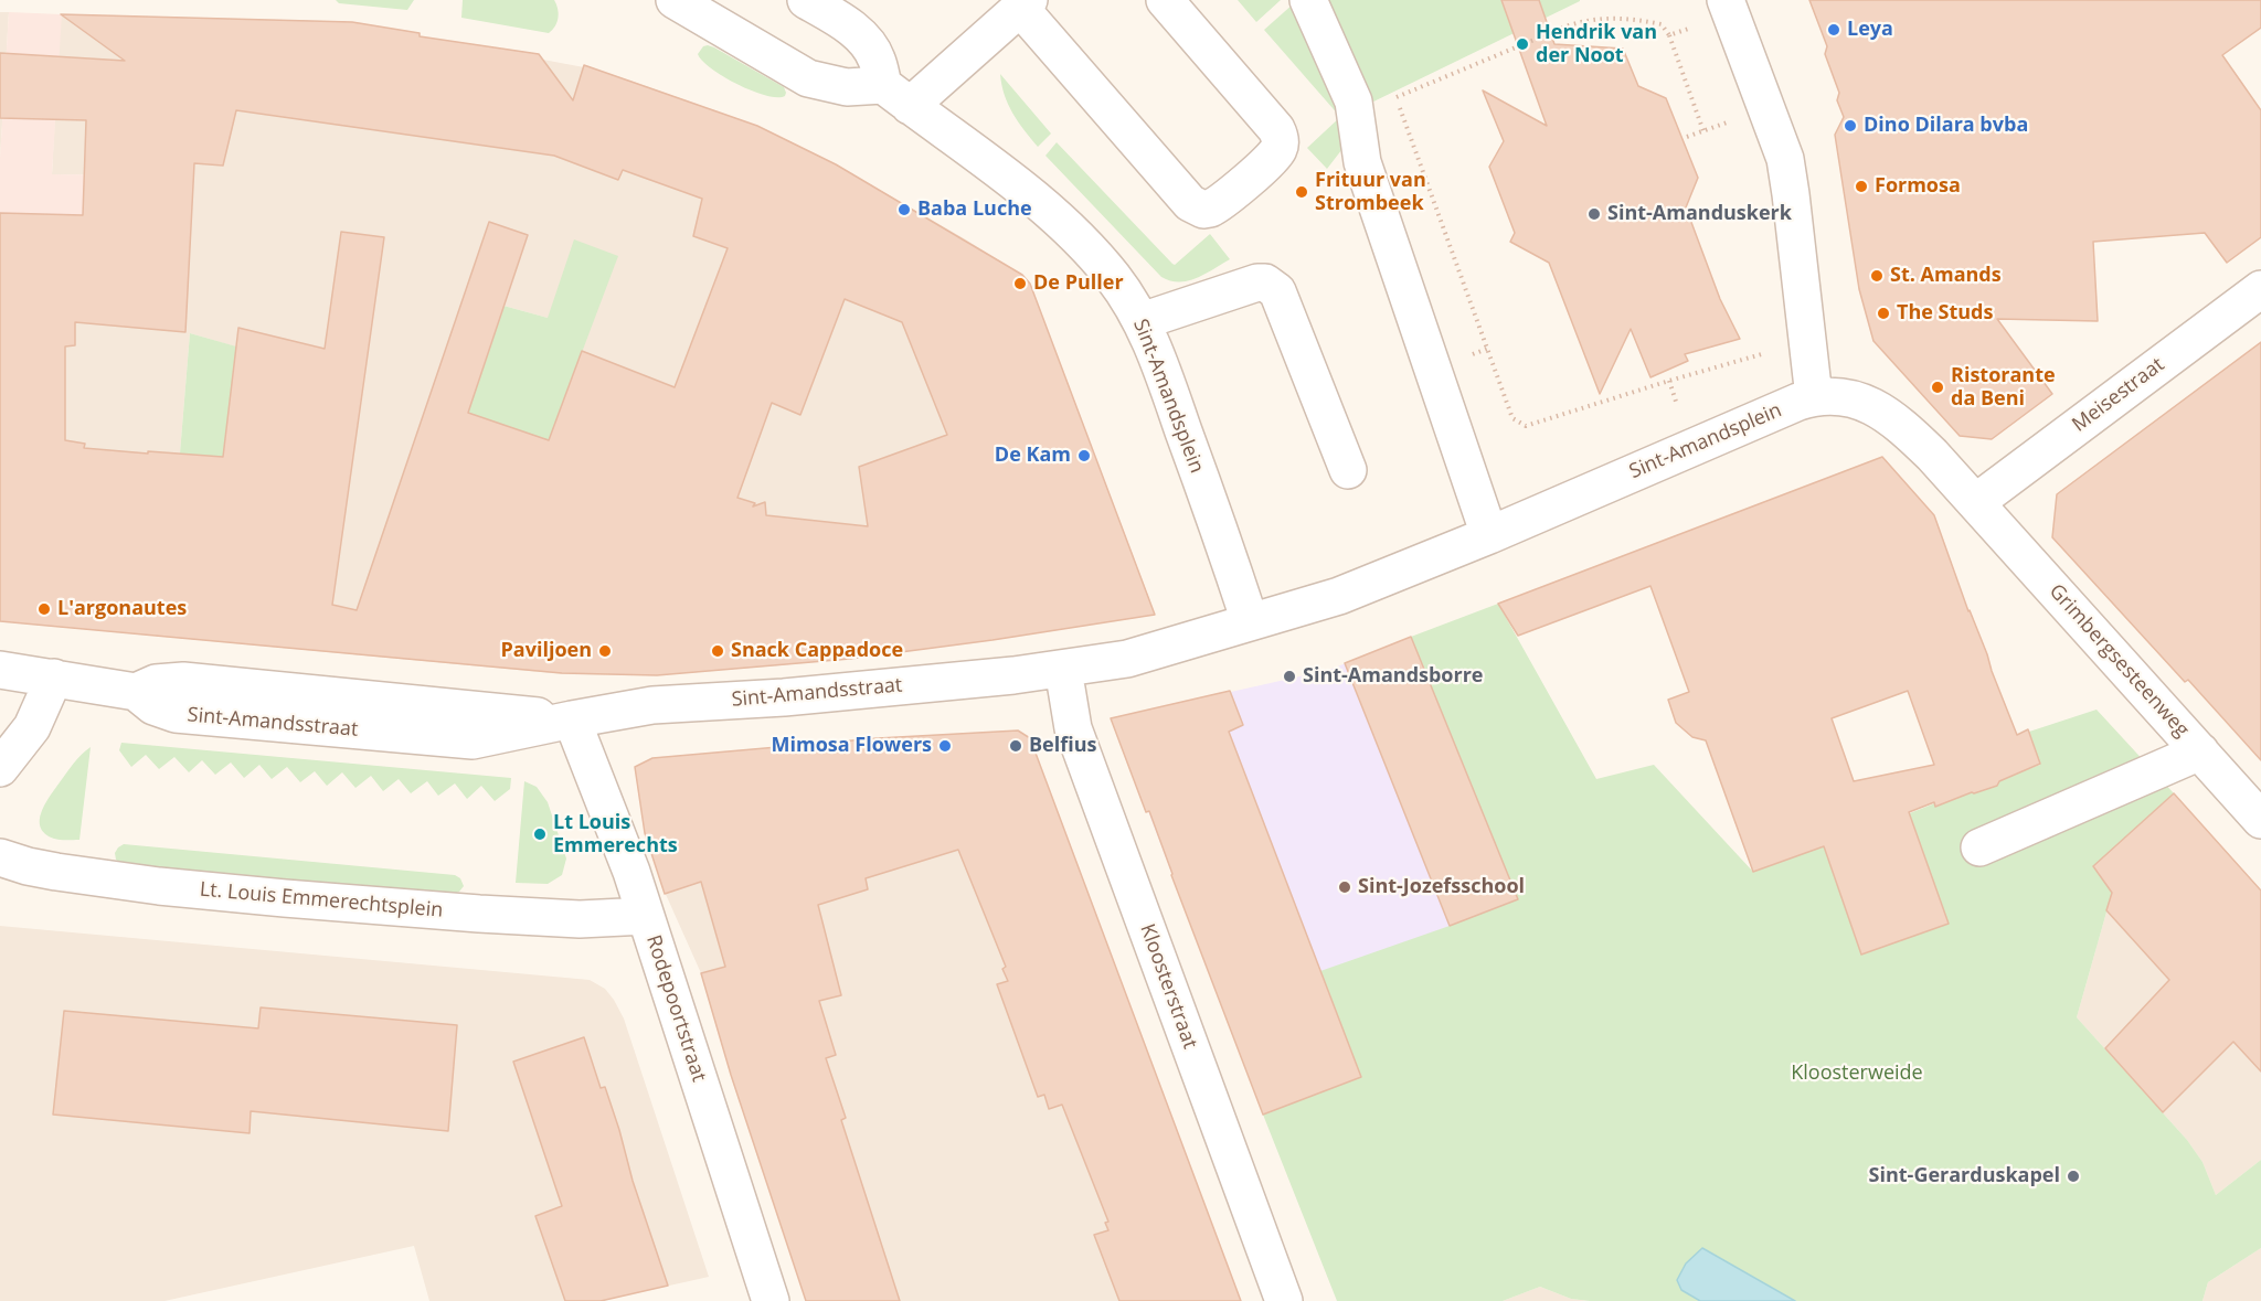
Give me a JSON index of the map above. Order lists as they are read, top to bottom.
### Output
{
  "streets": {
    "street": [
      "Meisestraat",
      "Sint-Amandsplein",
      "Grimbergsesteenweg",
      "Sint-Amandsstraat",
      "Lt. Louis Emmerechtsplein",
      "Kloosterstraat",
      "Rodepoortstraat"
    ]
  },
  "crossings": [
    ["Meisestraat", "Sint-Amandsplein"],
    ["Meisestraat", "Grimbergsesteenweg"],
    ["Sint-Amandsplein", "Grimbergsesteenweg"],
    ["Sint-Amandsplein", "Sint-Amandsstraat"],
    ["Sint-Amandsplein", "Kloosterstraat"],
    ["Sint-Amandsstraat", "Kloosterstraat"],
    ["Sint-Amandsstraat", "Rodepoortstraat"],
    ["Lt. Louis Emmerechtsplein", "Rodepoortstraat"]
  ],
  "parks": ["Kloosterweide"],
  "places": [
    "Leya",
    "Hendrik van der Noot",
    "Dino Dilara bvba",
    "Formosa",
    "Frituur van Strombeek",
    "Baba Luche",
    "Sint-Amanduskerk",
    "St. Amands",
    "De Puller",
    "The Studs",
    "Ristorante da Beni",
    "De Kam",
    "L'argonautes",
    "Paviljoen",
    "Snack Cappadoce",
    "Sint-Amandsborre",
    "Mimosa Flowers",
    "Belfius",
    "Lt Louis Emmerechts",
    "Sint-Jozefsschool",
    "Sint-Gerarduskapel"
  ]
}
